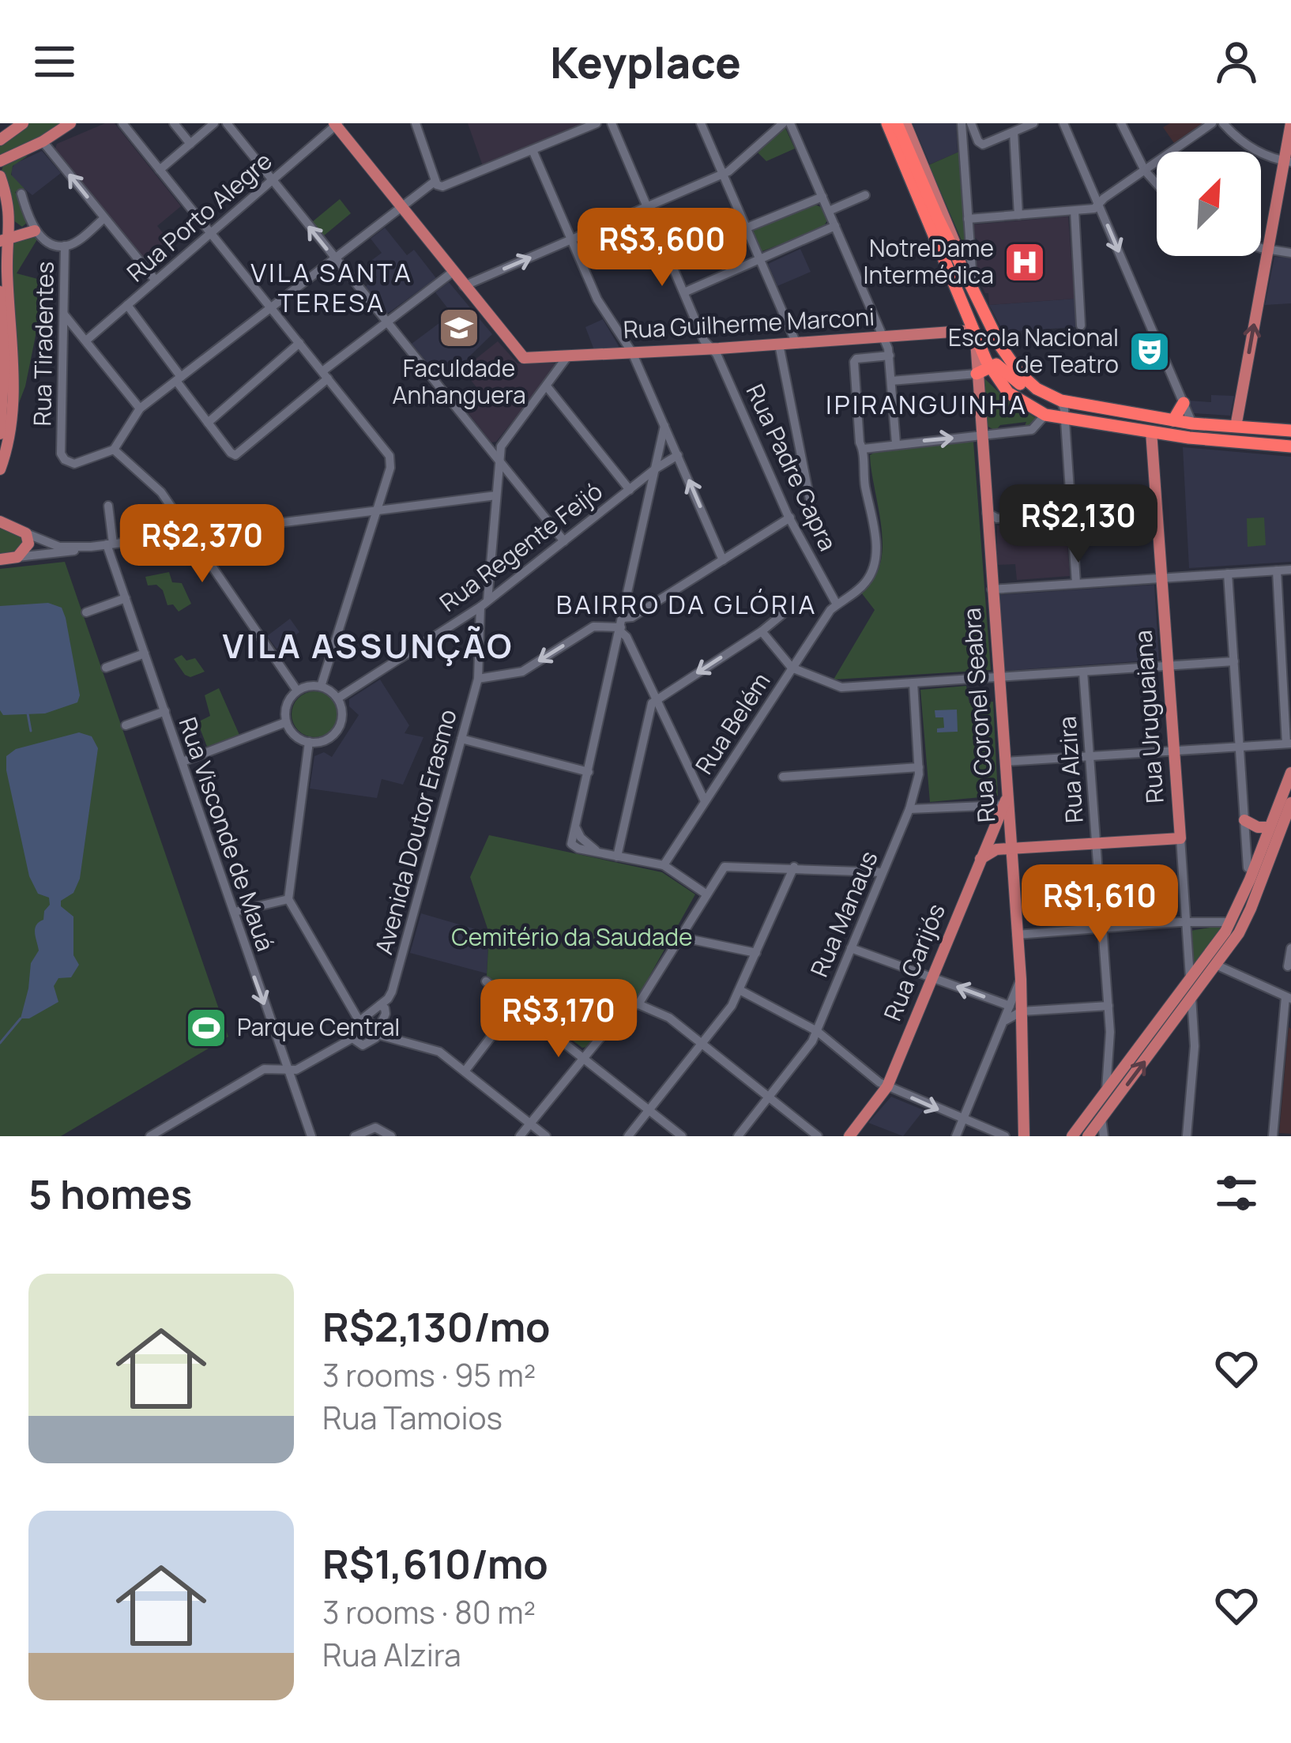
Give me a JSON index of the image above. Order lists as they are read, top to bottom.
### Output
{
  "streets": {
    "main road": [
      "Rua Guilherme Marconi",
      "Rua Coronel Seabra",
      "Rua Uruguaiana",
      "Rua Carijós"
    ],
    "street": [
      "Rua Porto Alegre",
      "Rua Tiradentes",
      "Rua Padre Capra",
      "Rua Regente Feijó",
      "Rua Belém",
      "Rua Alzira",
      "Avenida Doutor Erasmo",
      "Rua Visconde de Mauá",
      "Rua Manaus"
    ]
  },
  "crossings": [
    ["Rua Guilherme Marconi", "Rua Padre Capra"],
    ["Rua Guilherme Marconi", "Rua Coronel Seabra"],
    ["Rua Guilherme Marconi", "Avenida Doutor Erasmo"],
    ["Rua Padre Capra", "Rua Belém"],
    ["Rua Regente Feijó", "Avenida Doutor Erasmo"],
    ["Rua Coronel Seabra", "Rua Carijós"]
  ],
  "districts": [
    "VILA SANTA TERESA",
    "IPIRANGUINHA",
    "BAIRRO DA GLÓRIA",
    "VILA ASSUNÇÃO"
  ],
  "parks": ["Cemitério da Saudade"],
  "places": {
    "hospital": ["NotreDame Intermédica"],
    "school or university": ["Faculdade Anhanguera"],
    "theatre": ["Escola Nacional de Teatro"],
    "sports": ["Parque Central"]
  },
  "north": "top right",
  "page": {
    "header": "Keyplace",
    "price": [
      "R$3,600",
      "R$2,130",
      "R$2,370",
      "R$1,610",
      "R$3,170"
    ],
    "heading": "5 homes",
    "list": [
      {
        "name": "R$2,130/mo",
        "note": "3 rooms · 95 m² · Rua Tamoios"
      },
      {
        "name": "R$1,610/mo",
        "note": "3 rooms · 80 m² · Rua Alzira"
      }
    ]
  }
}
